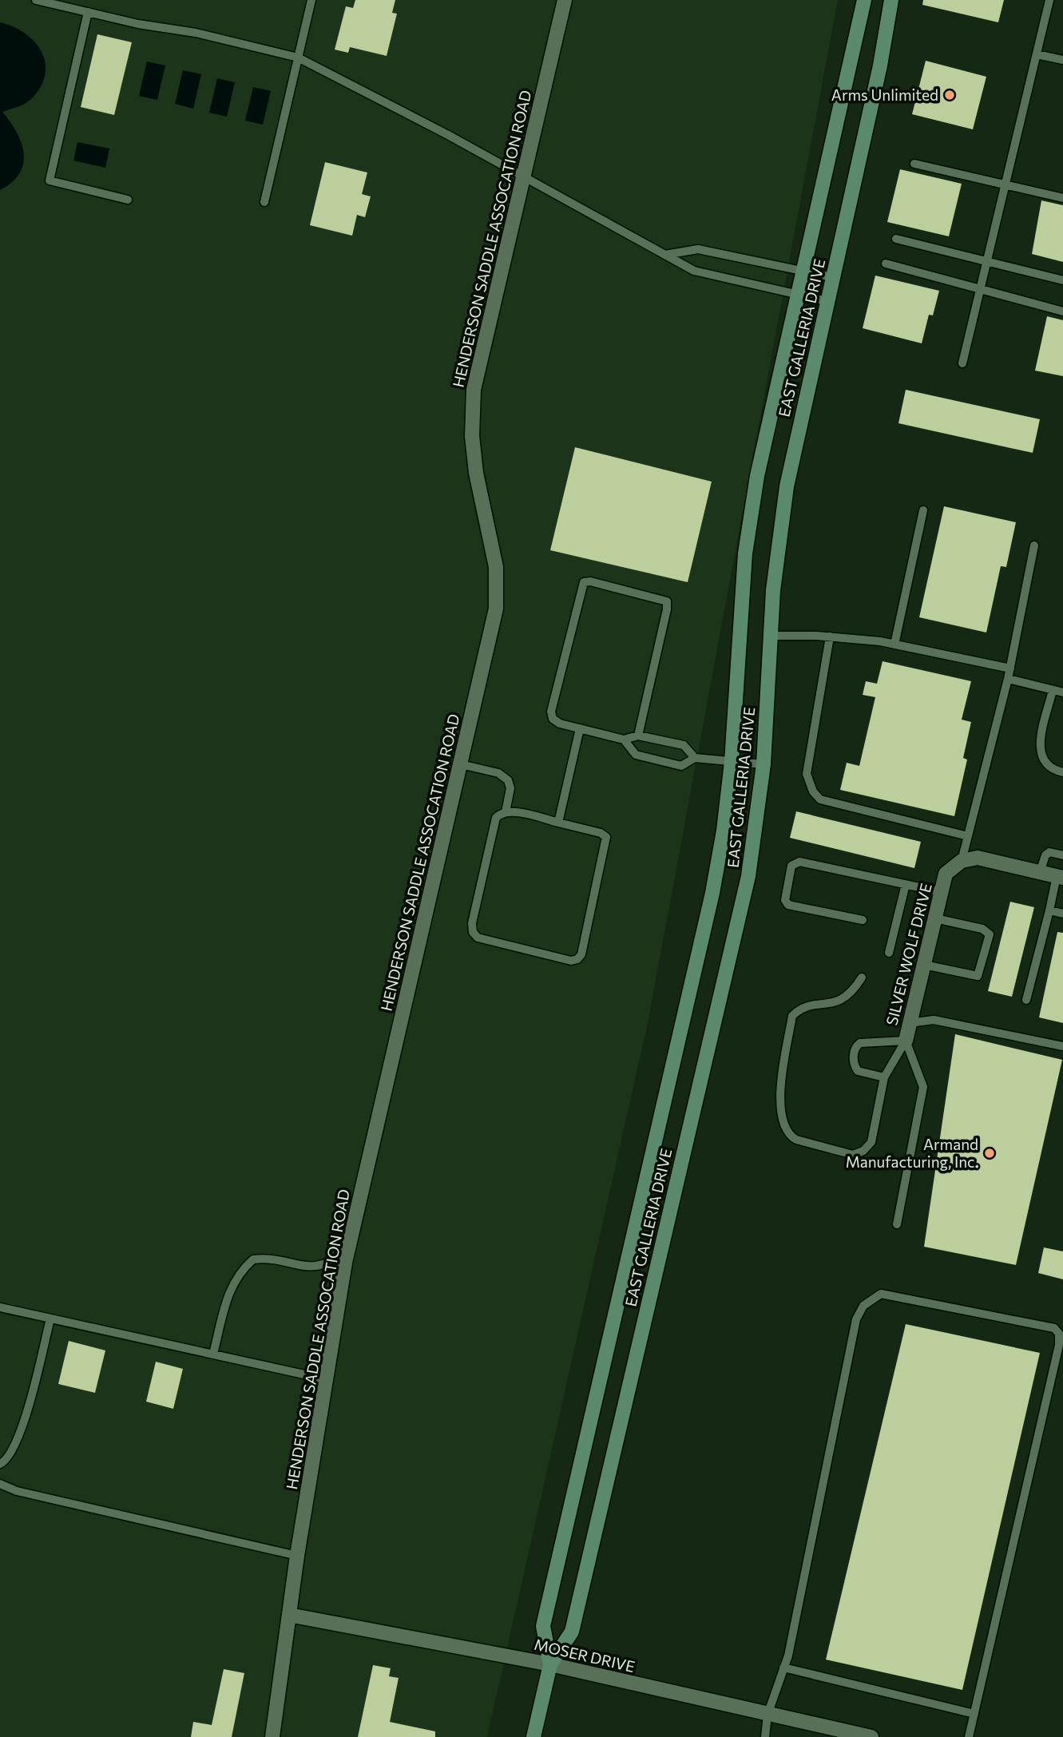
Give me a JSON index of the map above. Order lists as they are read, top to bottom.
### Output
{
  "streets": {
    "main road": ["EAST GALLERIA DRIVE"],
    "street": ["HENDERSON SADDLE ASSOCATION ROAD", "SILVER WOLF DRIVE", "MOSER DRIVE"]
  },
  "crossings": [
    ["HENDERSON SADDLE ASSOCATION ROAD", "MOSER DRIVE"],
    ["EAST GALLERIA DRIVE", "MOSER DRIVE"]
  ],
  "places": ["Arms Unlimited", "Armand Manufacturing, Inc."]
}
